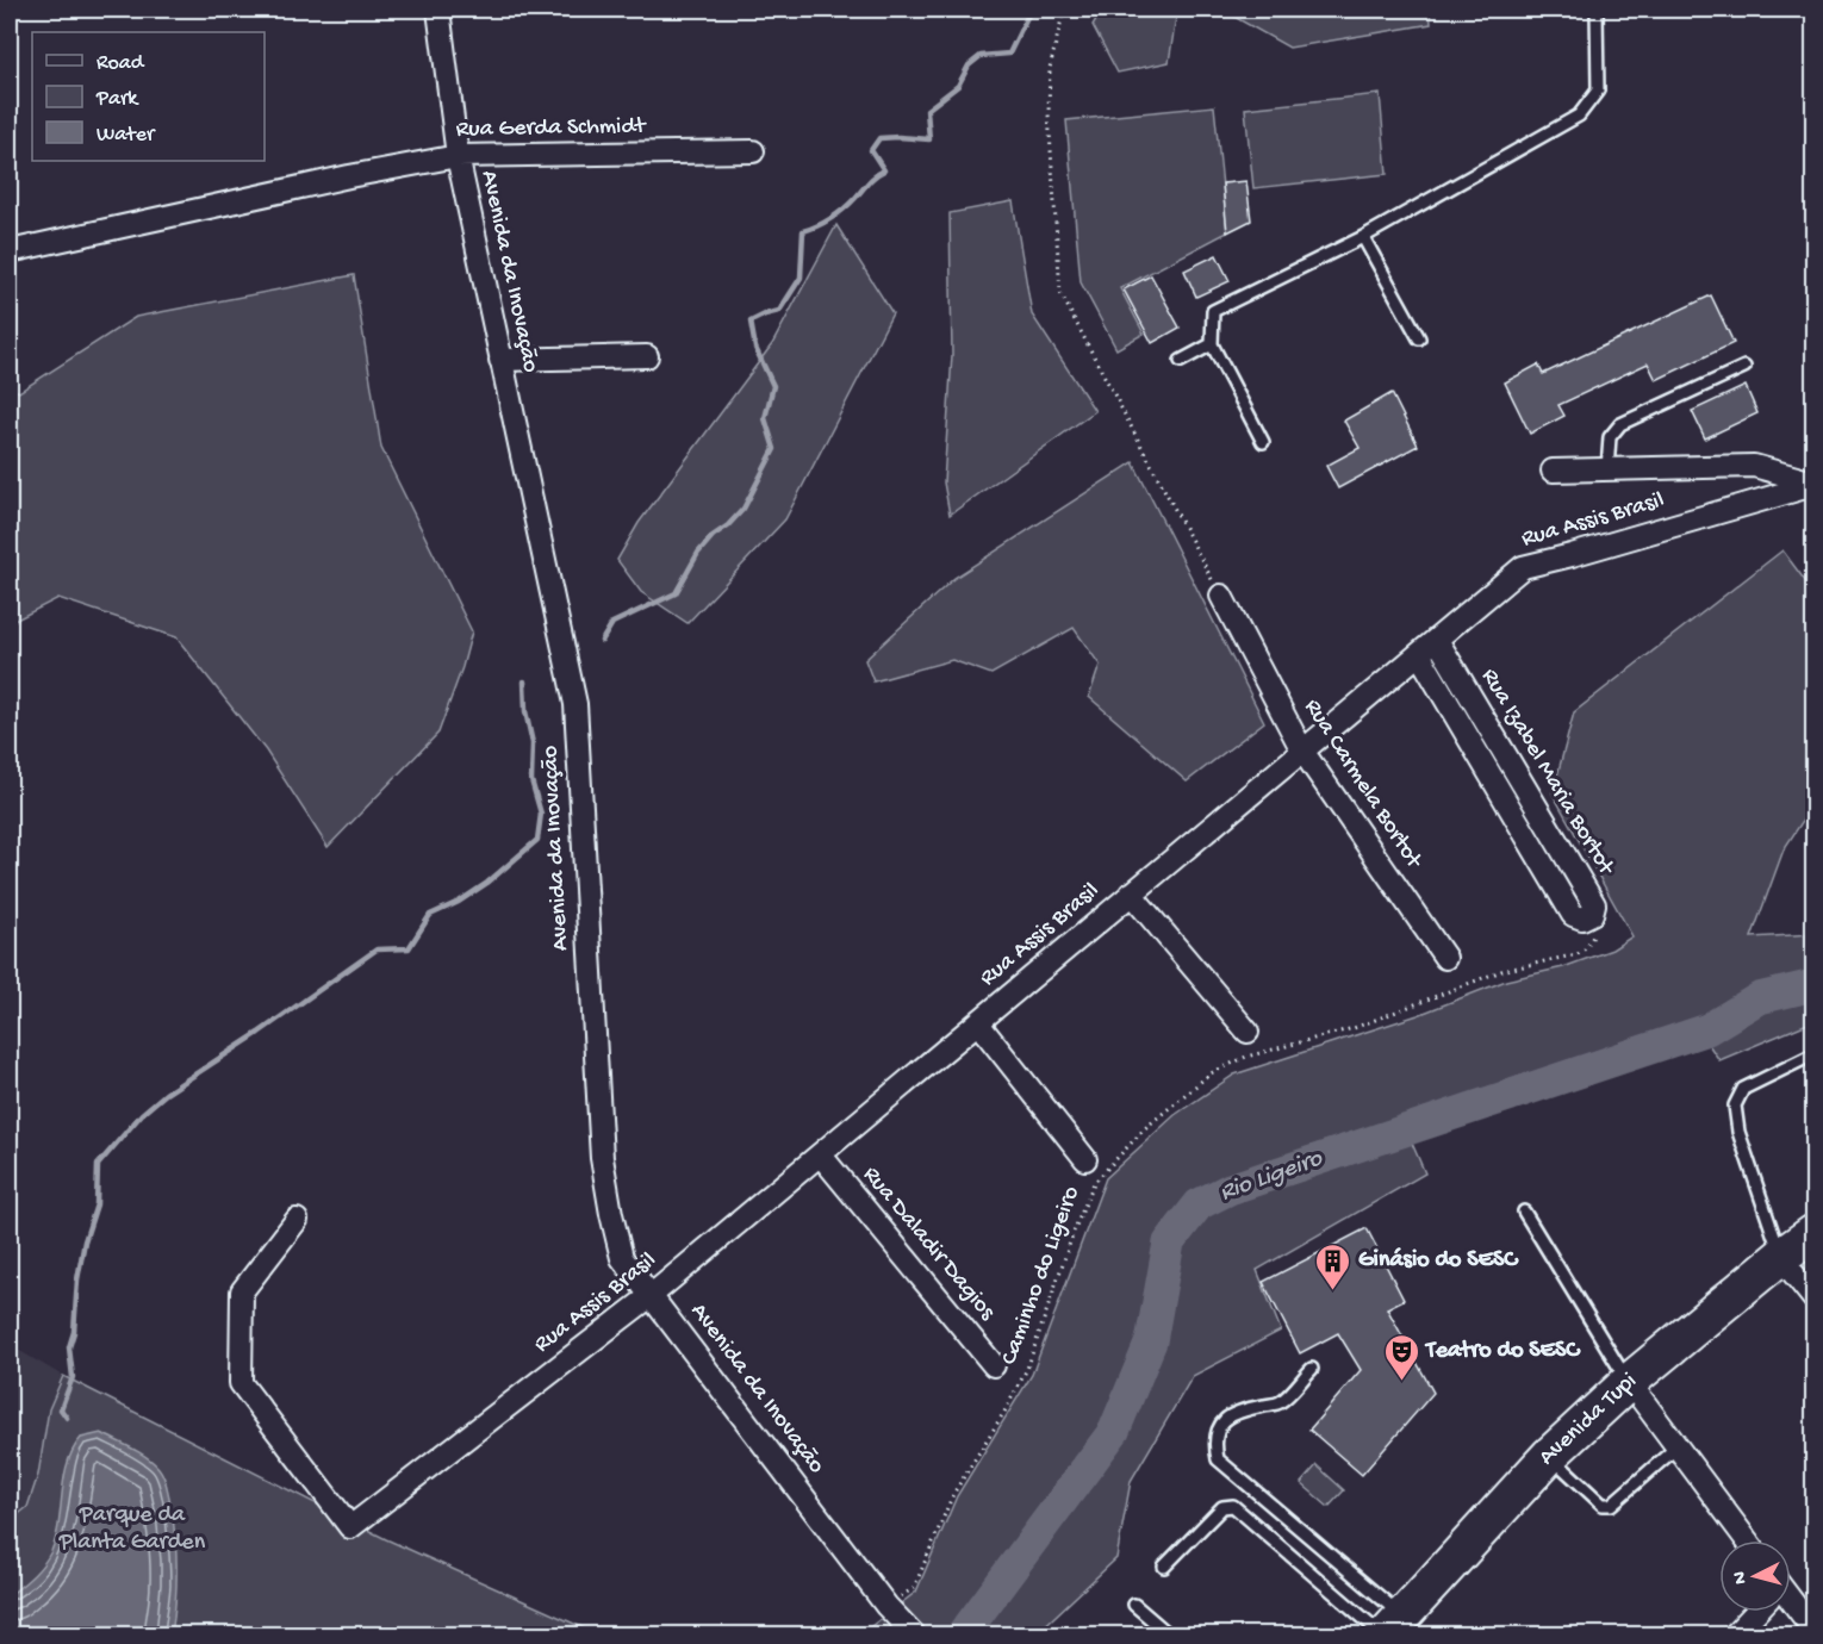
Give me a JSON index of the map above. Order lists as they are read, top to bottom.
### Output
{
  "streets": {
    "main road": ["Avenida Tupi"],
    "street": [
      "Rua Gerda Schmidt",
      "Avenida da Inovação",
      "Rua Assis Brasil",
      "Rua Izabel Maria Bortot",
      "Rua Carmela Bortot",
      "Rua Daladir Dagios"
    ],
    "path": ["Caminho do Ligeiro"]
  },
  "crossings": [
    ["Rua Gerda Schmidt", "Avenida da Inovação"],
    ["Avenida da Inovação", "Rua Assis Brasil"],
    ["Avenida da Inovação", "Caminho do Ligeiro"],
    ["Rua Assis Brasil", "Rua Izabel Maria Bortot"],
    ["Rua Assis Brasil", "Rua Carmela Bortot"],
    ["Rua Assis Brasil", "Rua Daladir Dagios"],
    ["Rua Izabel Maria Bortot", "Caminho do Ligeiro"]
  ],
  "water": ["Rio Ligeiro"],
  "parks": ["Parque da Planta Garden"],
  "places": {
    "building": ["Ginásio do SESC"],
    "theatre": ["Teatro do SESC"]
  },
  "legend": ["Road", "Park", "Water"],
  "north": "left"
}
